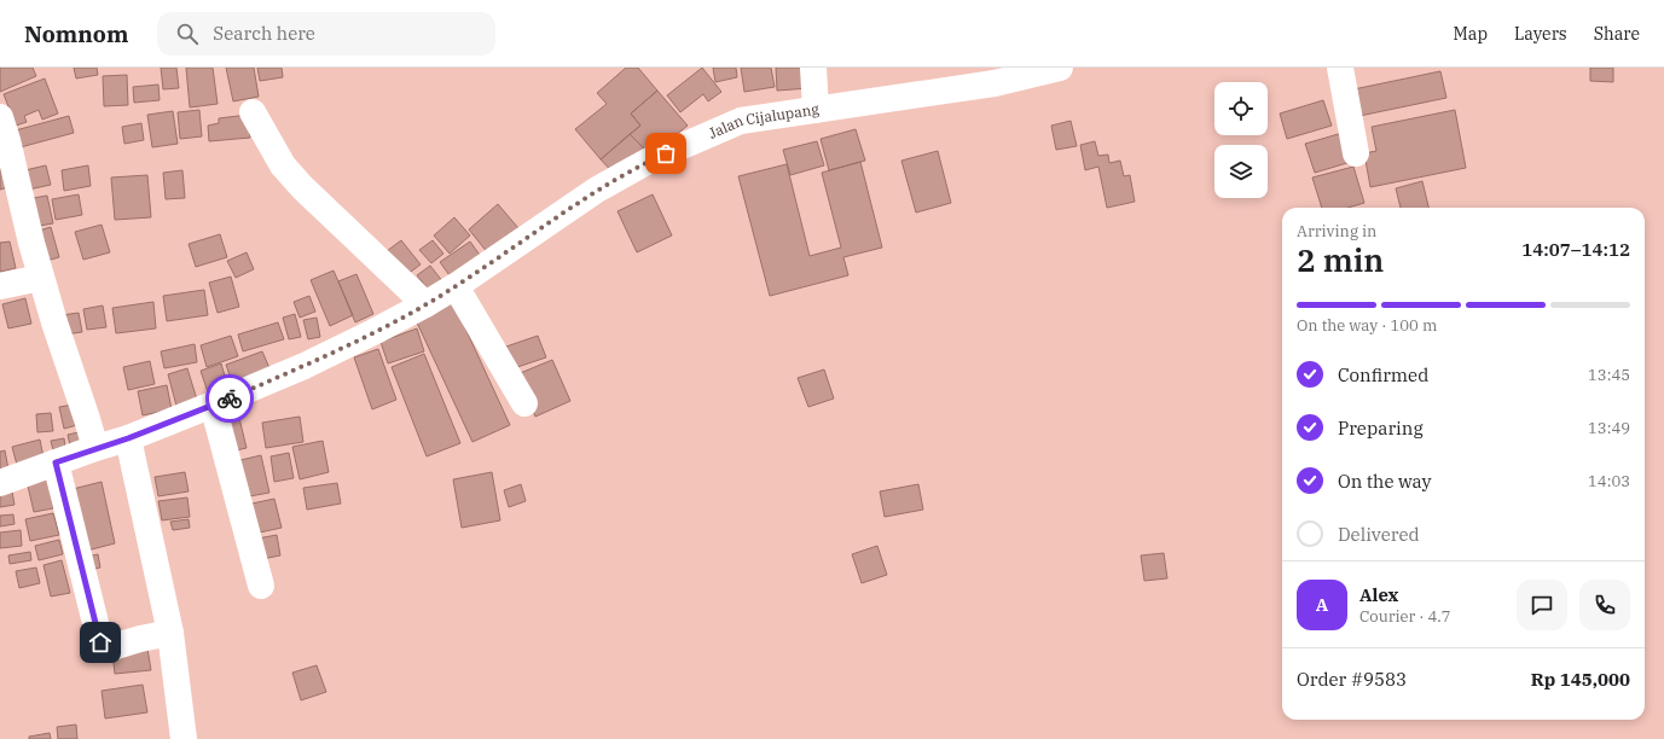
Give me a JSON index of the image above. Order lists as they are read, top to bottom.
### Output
{
  "streets": {
    "street": ["Jalan Cijalupang"]
  },
  "page": {
    "header": "Nomnom",
    "search": "Search here",
    "nav": ["Map", "Layers", "Share"],
    "heading": ["2 min", "Arriving in", "14:07–14:12"],
    "panel": [
      "Alex",
      "Courier · 4.7",
      "Order #9583",
      "Rp 145,000"
    ],
    "bar": "On the way · 100 m",
    "list": [
      ["Confirmed", "13:45"],
      ["Preparing", "13:49"],
      ["On the way", "14:03"],
      "Delivered"
    ],
    "round": "A"
  }
}
